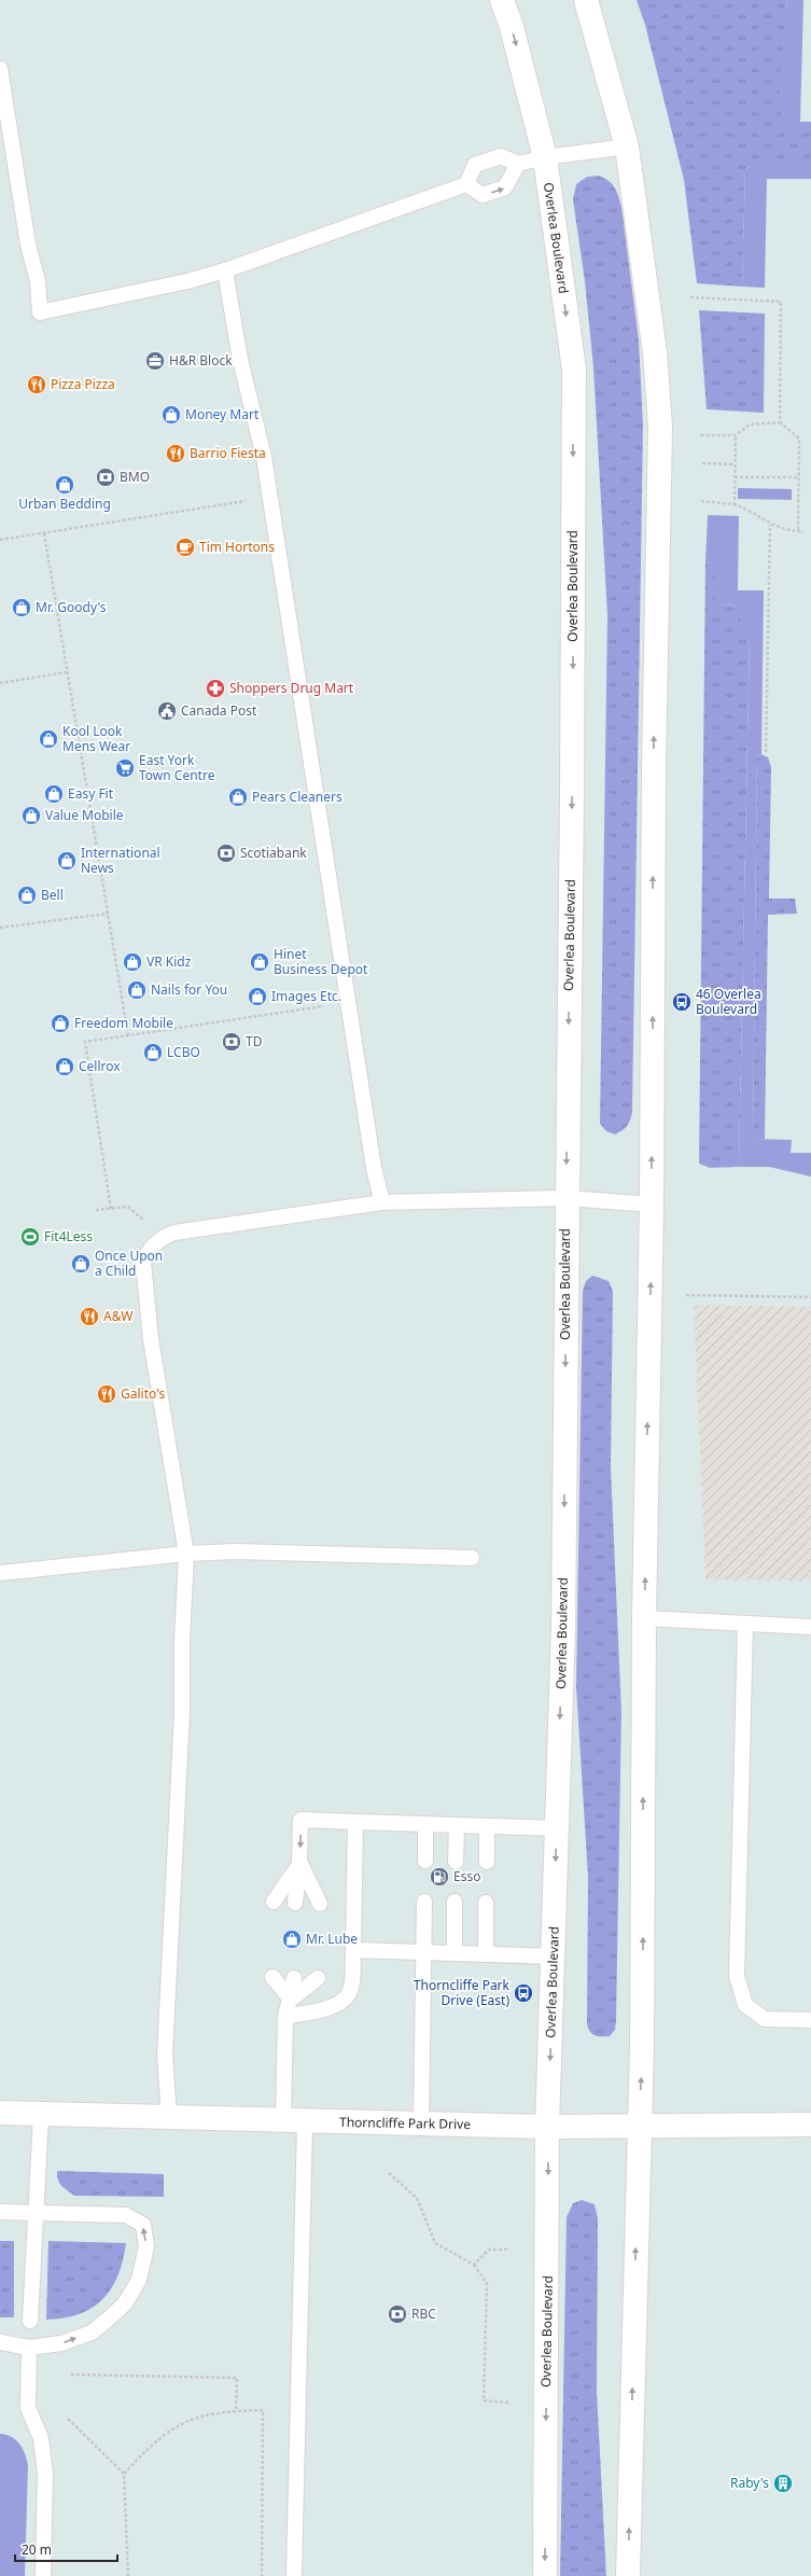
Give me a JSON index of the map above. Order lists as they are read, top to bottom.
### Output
{
  "streets": {
    "main road": ["Overlea Boulevard", "Thorncliffe Park Drive"]
  },
  "crossings": [
    ["Overlea Boulevard", "Thorncliffe Park Drive"]
  ],
  "places": {
    "office": ["H&R Block"],
    "restaurant": [
      "Pizza Pizza",
      "Barrio Fiesta",
      "A&W",
      "Galito's"
    ],
    "shop": [
      "Money Mart",
      "Urban Bedding",
      "Mr. Goody's",
      "Kool Look Mens Wear",
      "Easy Fit",
      "Pears Cleaners",
      "Value Mobile",
      "International News",
      "Bell",
      "VR Kidz",
      "Hinet Business Depot",
      "Nails for You",
      "Images Etc.",
      "Freedom Mobile",
      "LCBO",
      "Cellrox",
      "Once Upon a Child",
      "Mr. Lube"
    ],
    "bank": [
      "BMO",
      "Scotiabank",
      "TD",
      "RBC"
    ],
    "cafe": ["Tim Hortons"],
    "pharmacy": ["Shoppers Drug Mart"],
    "public building": ["Canada Post"],
    "supermarket": ["East York Town Centre"],
    "bus stop": ["46 Overlea Boulevard", "Thorncliffe Park Drive (East)"],
    "sports": ["Fit4Less"],
    "fuel station": ["Esso"],
    "building": ["Raby's"]
  },
  "scale_bar": "20 m"
}
